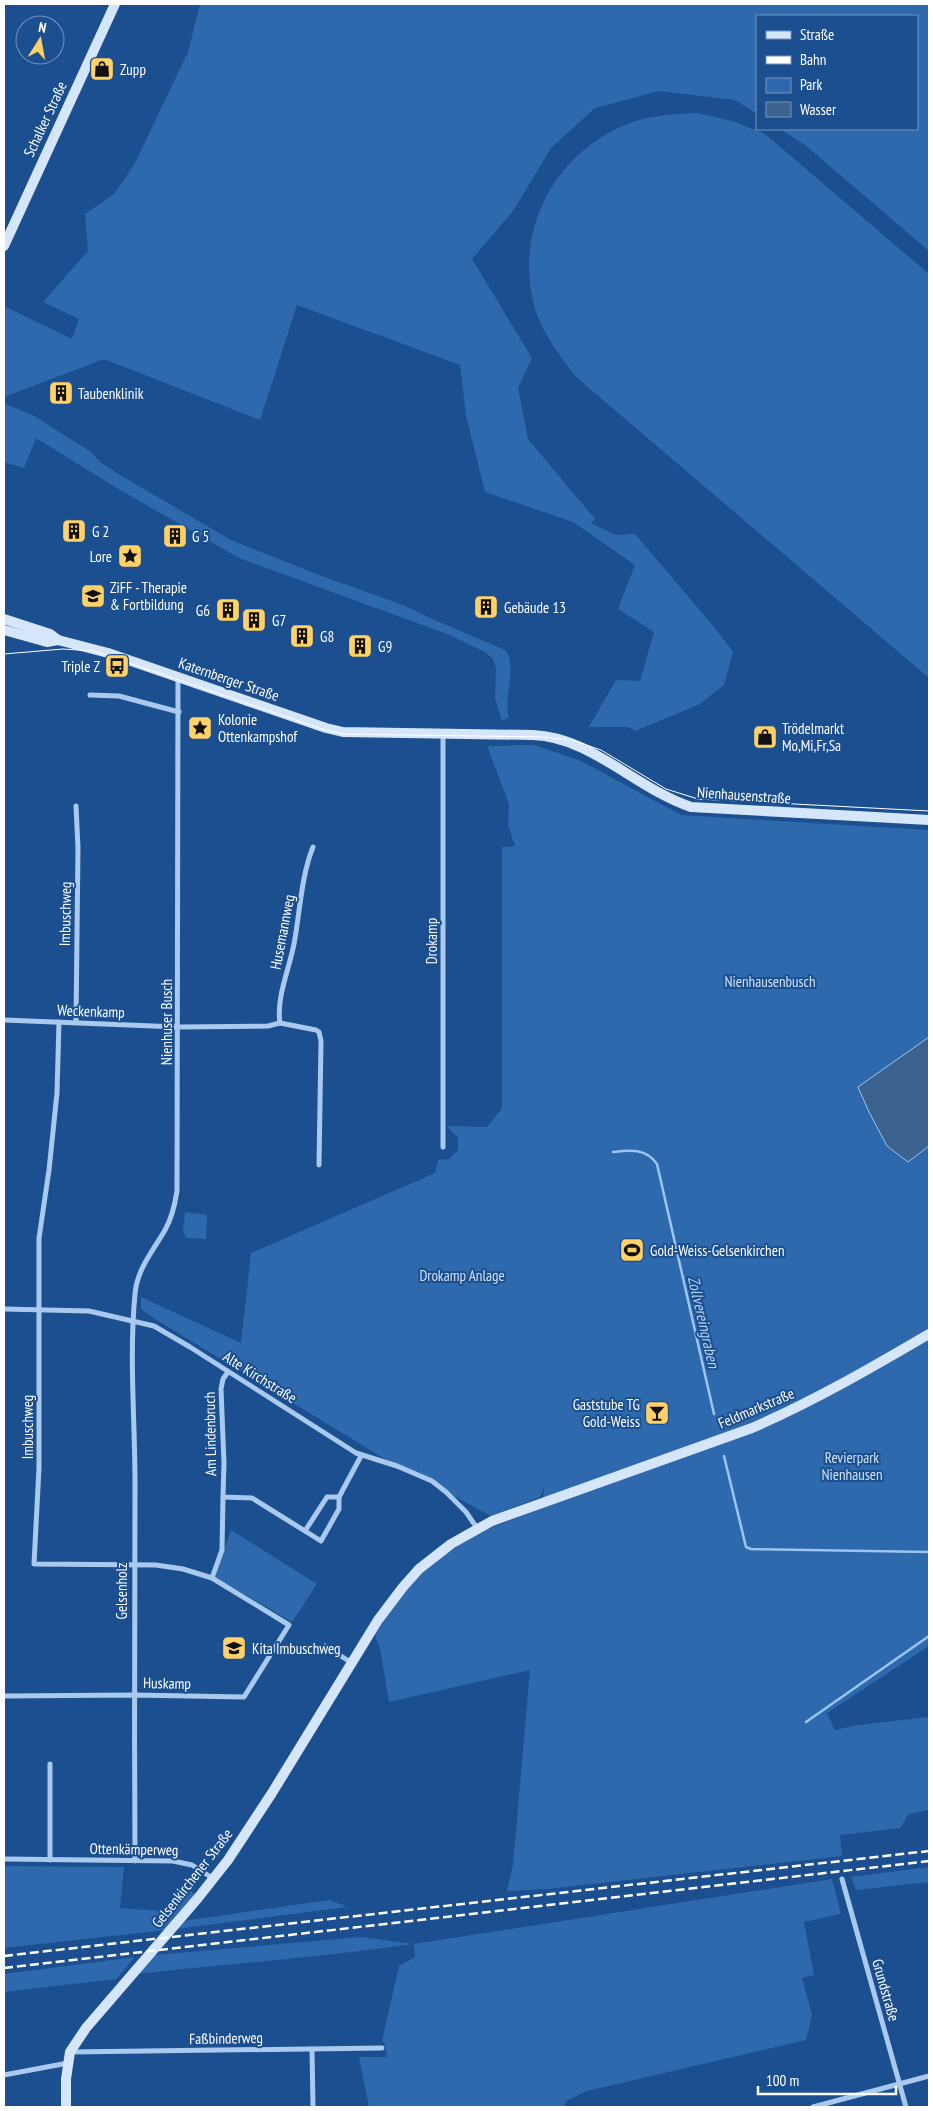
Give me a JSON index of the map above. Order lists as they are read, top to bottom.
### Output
{
  "streets": {
    "street": [
      "Schalker Straße",
      "Katernberger Straße",
      "Nienhausenstraße",
      "Imbuschweg",
      "Husemannweg",
      "Drokamp",
      "Weckenkamp",
      "Nienhuser Busch",
      "Alte Kirchstraße",
      "Feldmarkstraße",
      "Am Lindenbruch",
      "Gelsenholz",
      "Huskamp",
      "Ottenkämperweg",
      "Gelsenkirchener Straße",
      "Grundstraße",
      "Faßbinderweg"
    ]
  },
  "crossings": [
    ["Katernberger Straße", "Nienhausenstraße"],
    ["Katernberger Straße", "Drokamp"],
    ["Katernberger Straße", "Nienhuser Busch"],
    ["Imbuschweg", "Weckenkamp"],
    ["Imbuschweg", "Alte Kirchstraße"],
    ["Imbuschweg", "Am Lindenbruch"],
    ["Imbuschweg", "Gelsenholz"],
    ["Imbuschweg", "Huskamp"],
    ["Weckenkamp", "Nienhuser Busch"],
    ["Nienhuser Busch", "Alte Kirchstraße"],
    ["Nienhuser Busch", "Gelsenholz"],
    ["Alte Kirchstraße", "Am Lindenbruch"],
    ["Alte Kirchstraße", "Gelsenholz"],
    ["Alte Kirchstraße", "Gelsenkirchener Straße"],
    ["Feldmarkstraße", "Gelsenkirchener Straße"],
    ["Gelsenholz", "Huskamp"],
    ["Gelsenholz", "Ottenkämperweg"],
    ["Ottenkämperweg", "Gelsenkirchener Straße"],
    ["Gelsenkirchener Straße", "Faßbinderweg"]
  ],
  "water": ["Zollvereingraben"],
  "parks": ["Nienhausenbusch", "Drokamp Anlage", "Revierpark Nienhausen"],
  "places": {
    "shop": ["Zupp", "Trödelmarkt Mo,Mi,Fr,Sa"],
    "building": [
      "Taubenklinik",
      "G 2",
      "G 5",
      "Gebäude 13",
      "G6",
      "G7",
      "G8",
      "G9"
    ],
    "place": ["Lore", "Kolonie Ottenkampshof"],
    "school or university": ["ZiFF - Therapie & Fortbildung", "Kita Imbuschweg"],
    "bus stop": ["Triple Z"],
    "sports": ["Gold-Weiss-Gelsenkirchen"],
    "bar": ["Gaststube TG Gold-Weiss"]
  },
  "legend": [
    "Straße",
    "Bahn",
    "Park",
    "Wasser"
  ],
  "scale_bar": "100 m",
  "north": "top"
}
